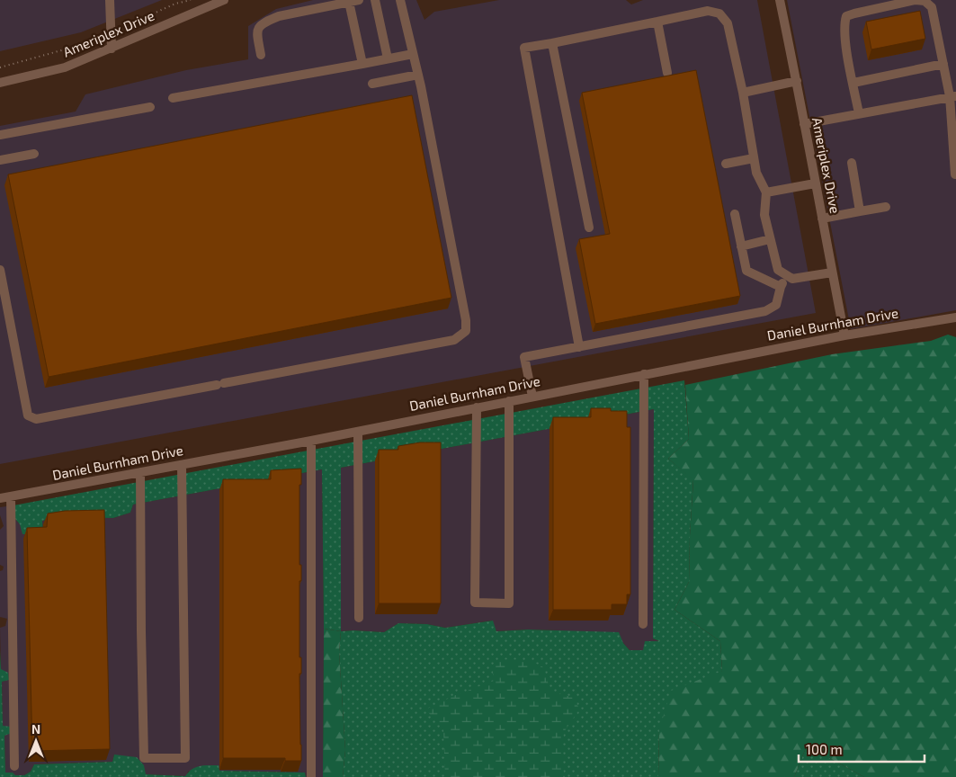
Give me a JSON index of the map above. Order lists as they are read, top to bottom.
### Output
{
  "streets": {
    "street": ["Ameriplex Drive", "Daniel Burnham Drive"]
  },
  "crossings": [
    ["Ameriplex Drive", "Daniel Burnham Drive"]
  ],
  "scale_bar": "100 m",
  "north": "top"
}
